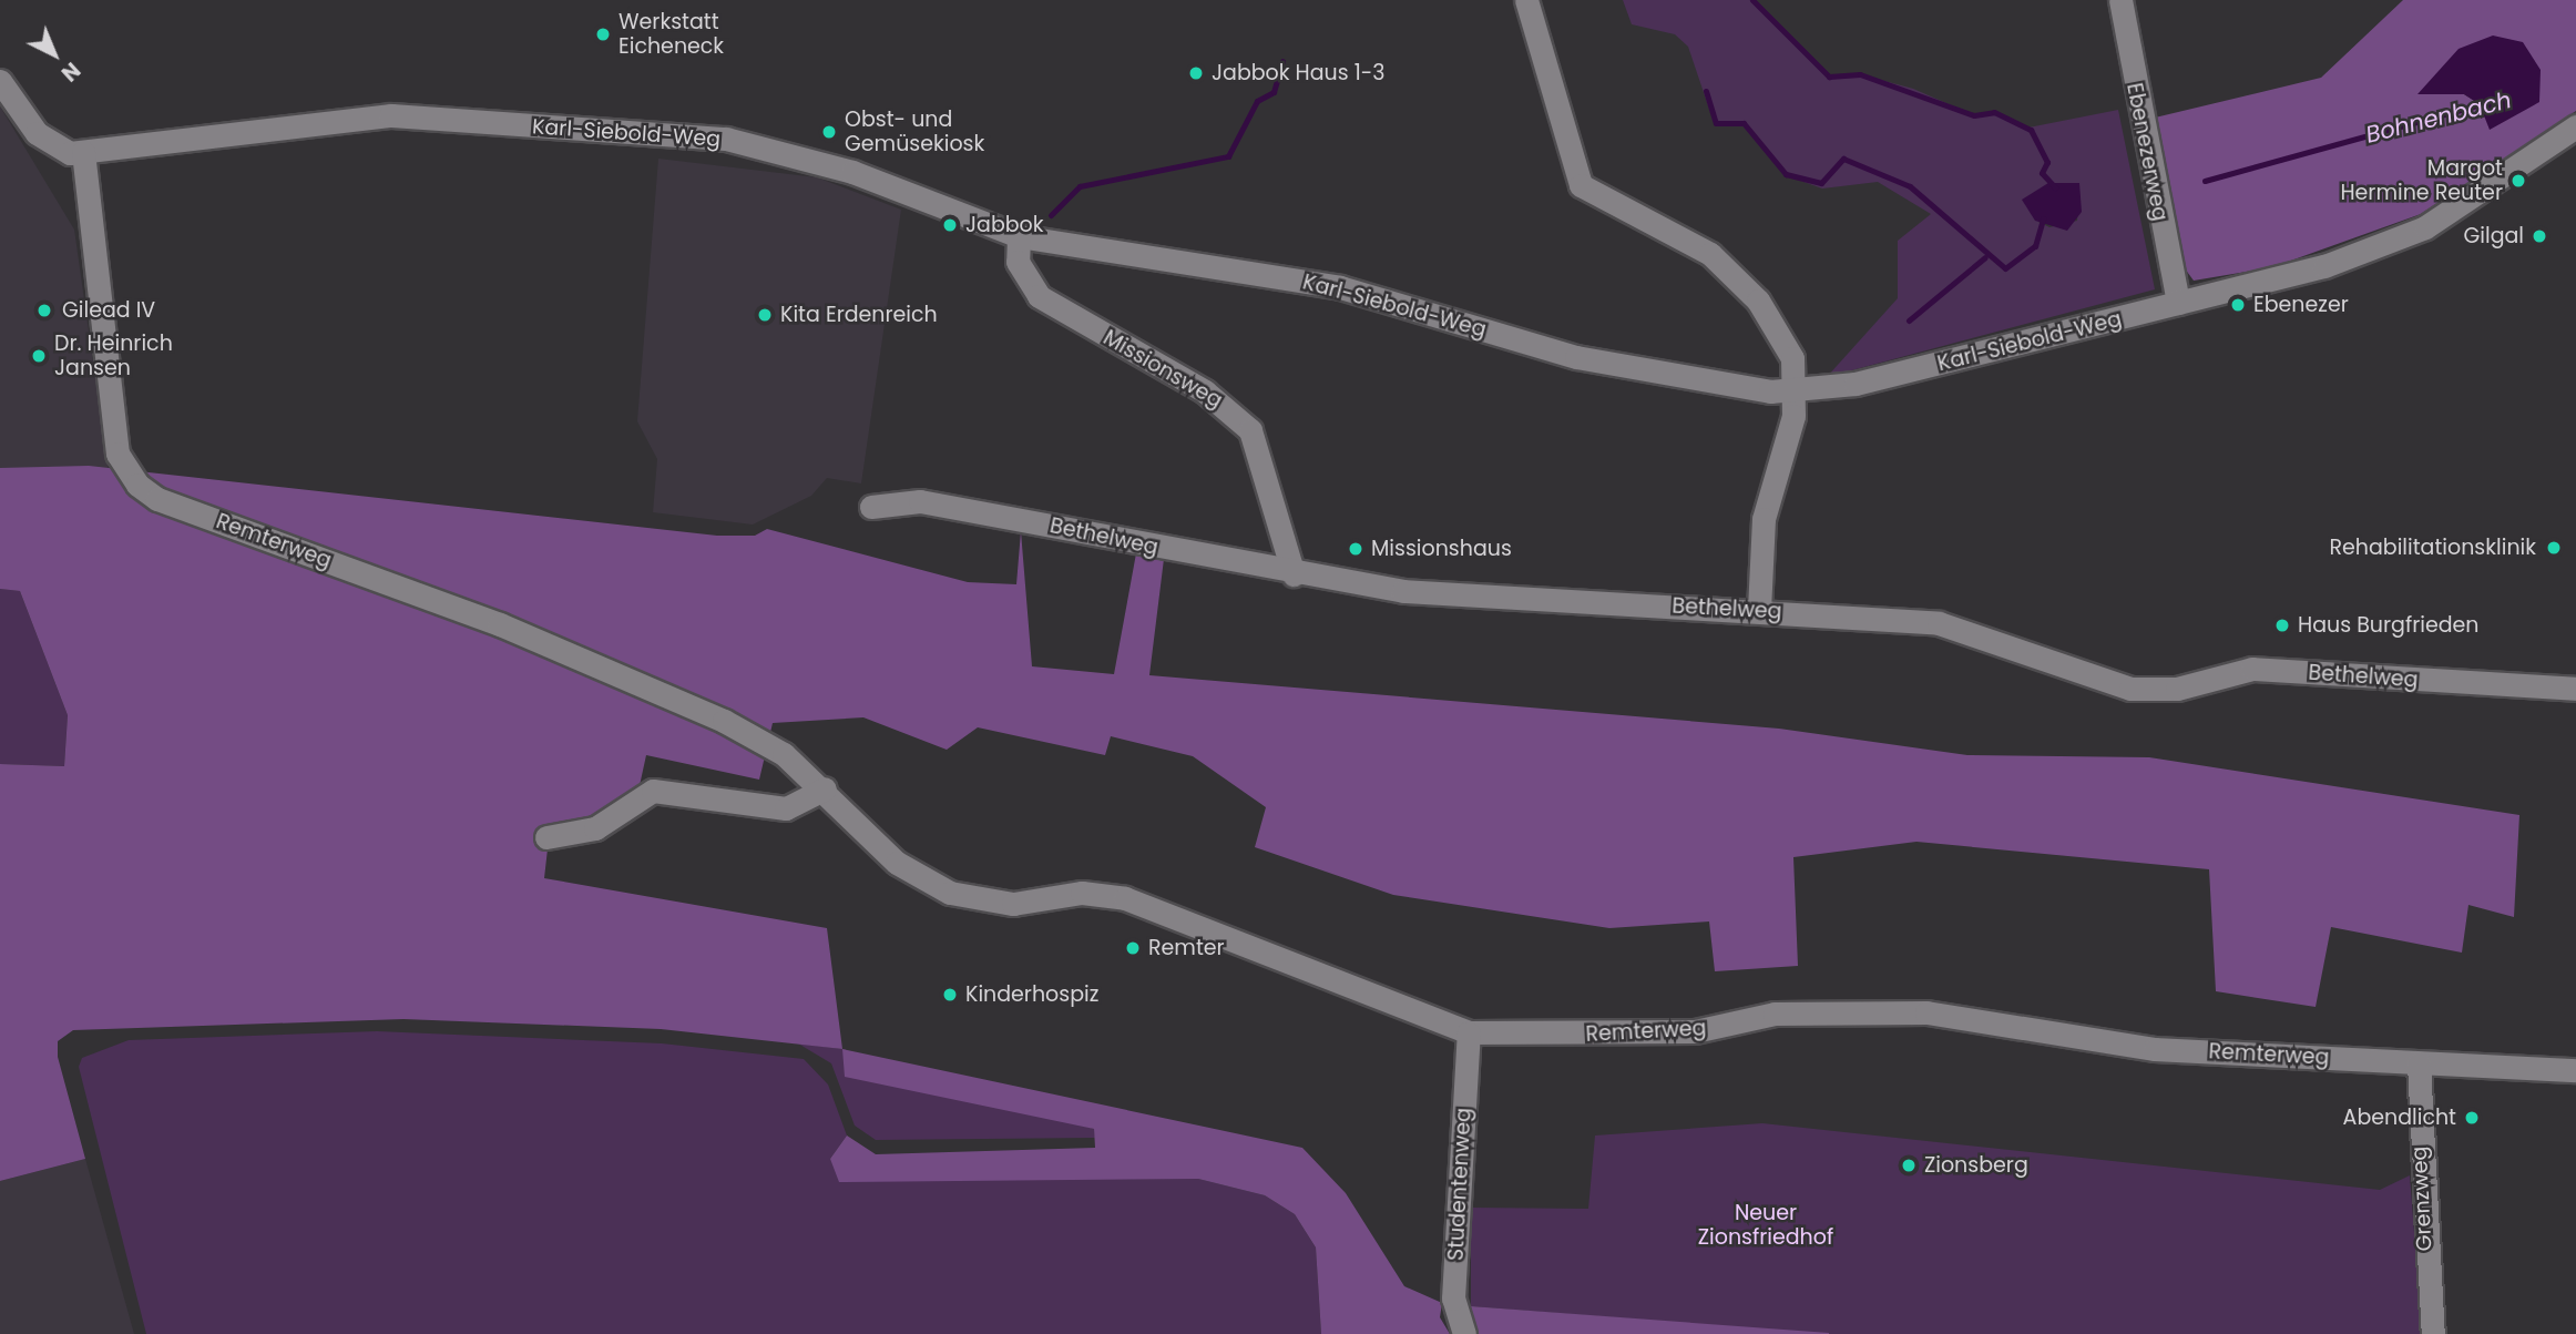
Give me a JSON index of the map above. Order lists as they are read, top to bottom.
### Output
{
  "streets": {
    "street": [
      "Karl-Siebold-Weg",
      "Ebenezerweg",
      "Missionsweg",
      "Bethelweg",
      "Remterweg",
      "Studentenweg",
      "Grenzweg"
    ]
  },
  "crossings": [
    ["Karl-Siebold-Weg", "Ebenezerweg"],
    ["Karl-Siebold-Weg", "Missionsweg"],
    ["Karl-Siebold-Weg", "Remterweg"],
    ["Missionsweg", "Bethelweg"],
    ["Remterweg", "Studentenweg"],
    ["Remterweg", "Grenzweg"]
  ],
  "water": ["Bohnenbach"],
  "parks": ["Neuer Zionsfriedhof"],
  "places": [
    "Werkstatt Eicheneck",
    "Jabbok Haus 1-3",
    "Obst- und Gemüsekiosk",
    "Margot Hermine Reuter",
    "Jabbok",
    "Gilgal",
    "Ebenezer",
    "Gilead IV",
    "Kita Erdenreich",
    "Dr. Heinrich Jansen",
    "Rehabilitationsklinik",
    "Missionshaus",
    "Haus Burgfrieden",
    "Remter",
    "Kinderhospiz",
    "Abendlicht",
    "Zionsberg"
  ],
  "north": "bottom right"
}
